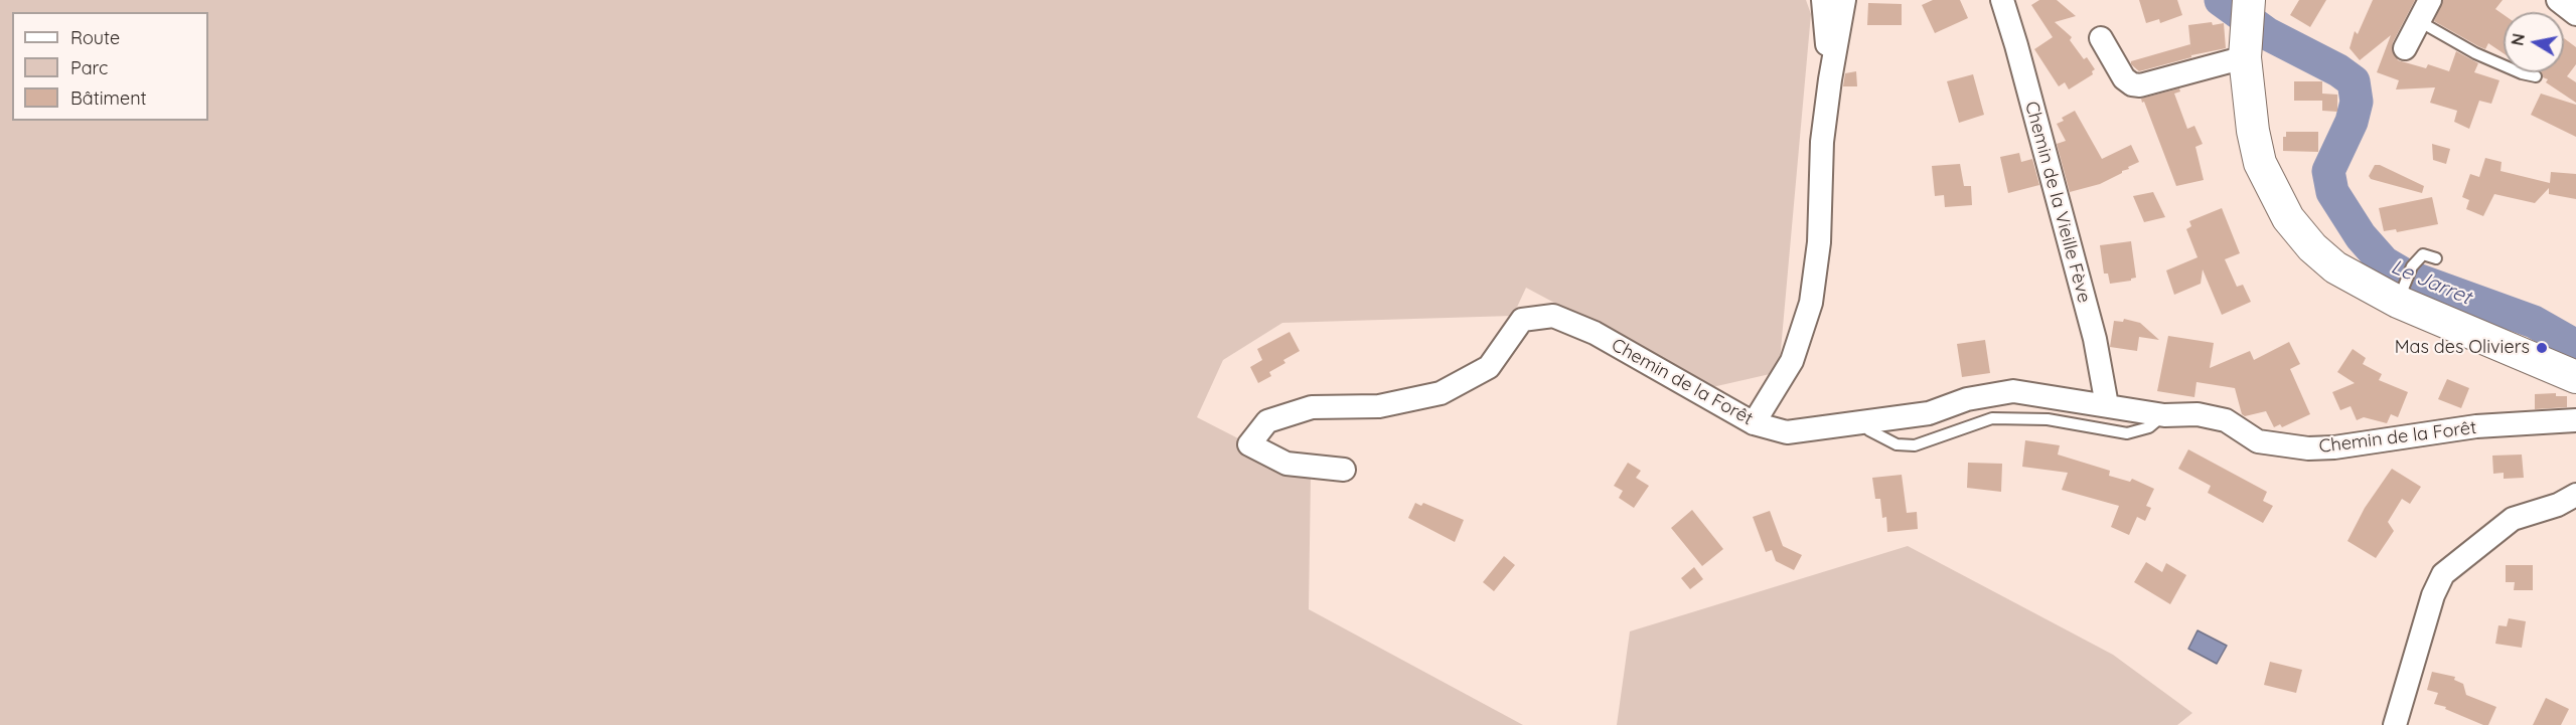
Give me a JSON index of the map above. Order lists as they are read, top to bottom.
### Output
{
  "streets": {
    "street": ["Chemin de la Vieille Fève", "Chemin de la Forêt"]
  },
  "crossings": [
    ["Chemin de la Vieille Fève", "Chemin de la Forêt"]
  ],
  "water": ["Le Jarret"],
  "places": ["Mas des Oliviers"],
  "legend": ["Route", "Parc", "Bâtiment"],
  "north": "left"
}
